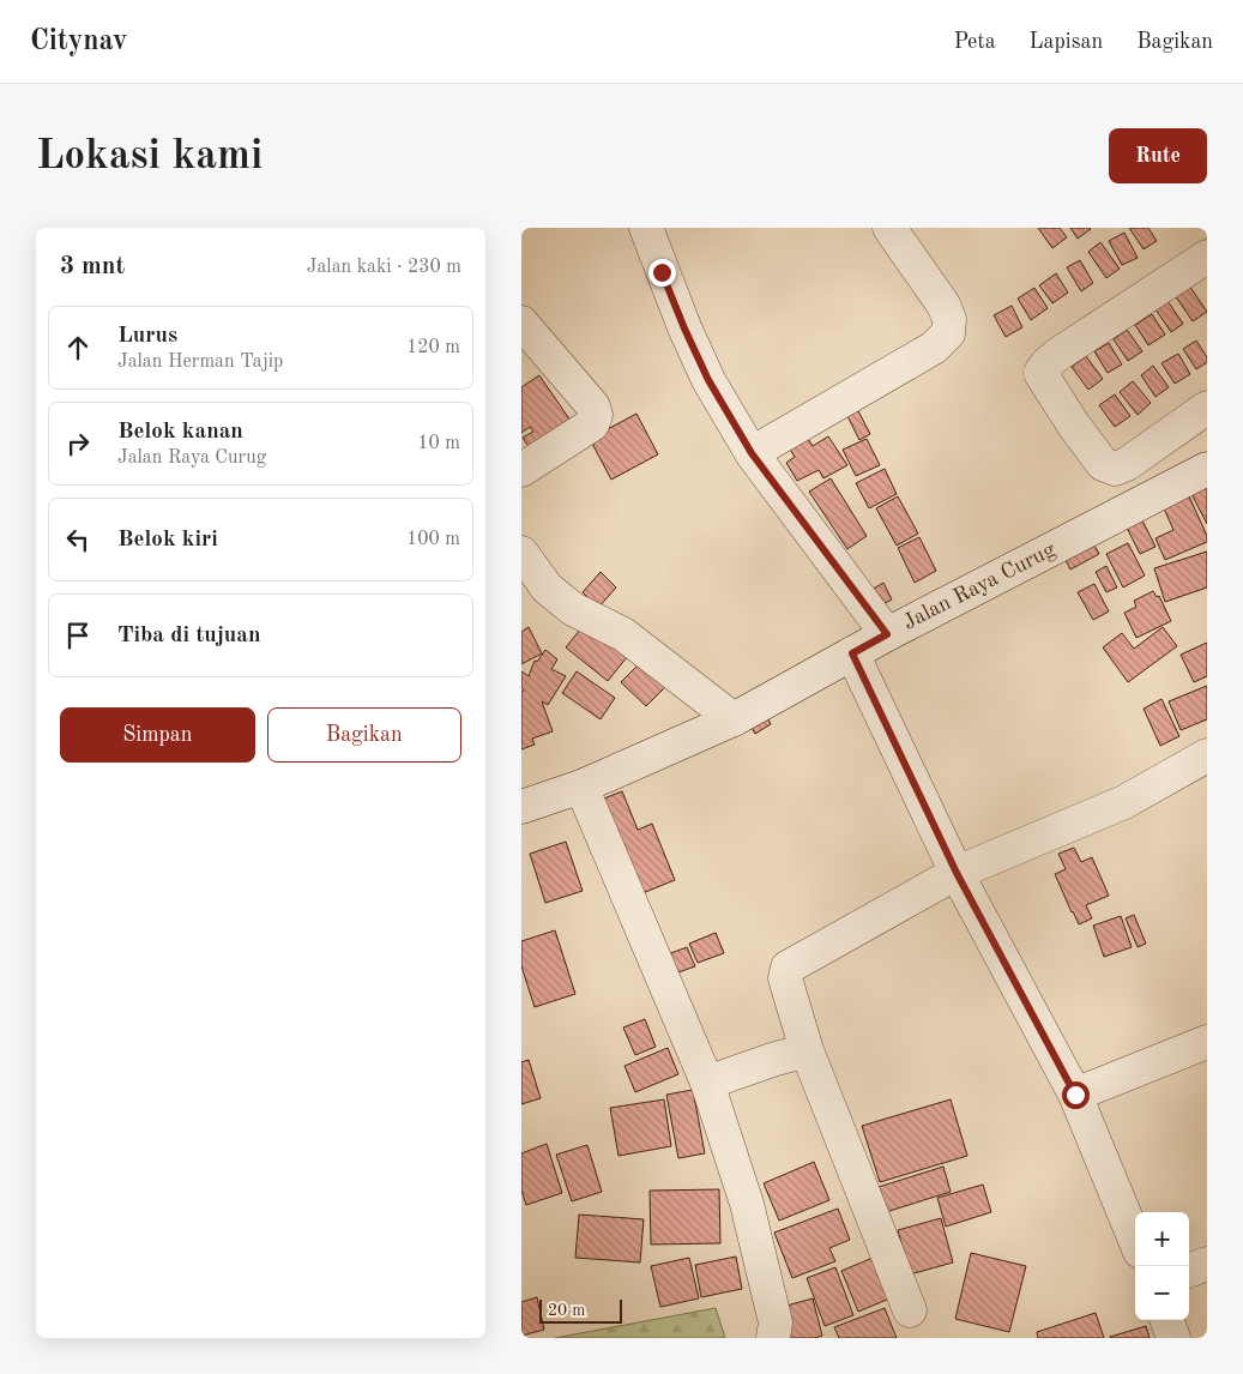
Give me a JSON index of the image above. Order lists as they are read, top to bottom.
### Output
{
  "streets": {
    "street": ["Jalan Raya Curug"]
  },
  "scale_bar": "20 m",
  "page": {
    "header": "Citynav",
    "nav": ["Peta", "Lapisan", "Bagikan"],
    "buttons": [
      "Rute",
      ["Simpan", "Bagikan"]
    ],
    "title": "Lokasi kami",
    "heading": ["3 mnt", "Jalan kaki · 230 m"],
    "list": [
      ["Lurus", "Jalan Herman Tajip", "120 m"],
      ["Belok kanan", "Jalan Raya Curug", "10 m"],
      ["Belok kiri", "100 m"],
      "Tiba di tujuan"
    ],
    "map_buttons": ["+", "−"],
    "scale": "20 m"
  }
}
